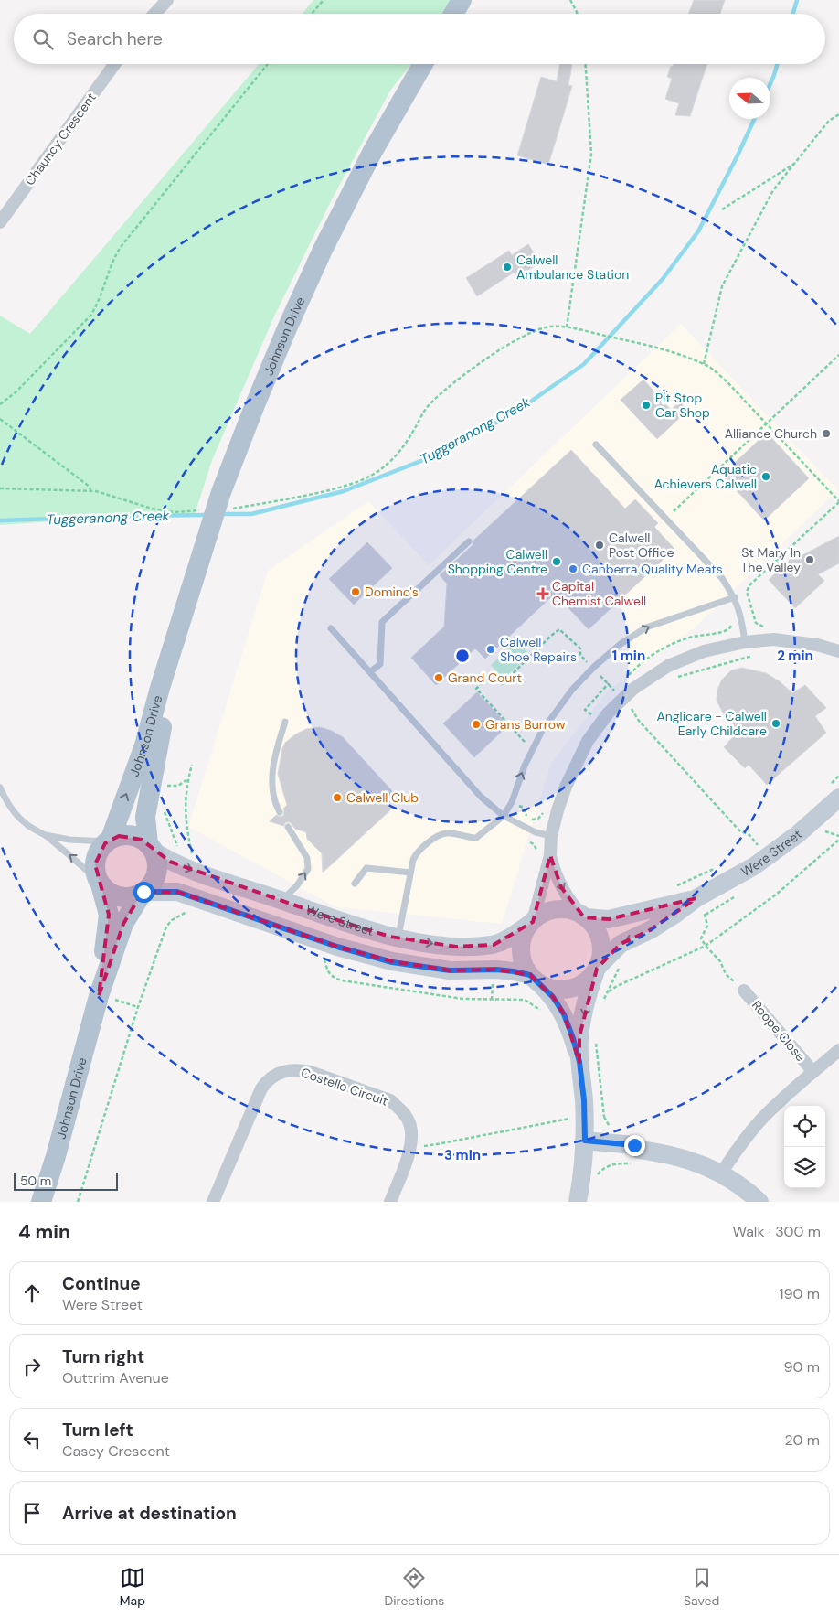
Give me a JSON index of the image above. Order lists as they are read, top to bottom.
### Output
{
  "streets": {
    "main road": ["Johnson Drive"],
    "street": [
      "Chauncy Crescent",
      "Were Street",
      "Roope Close",
      "Costello Circuit"
    ]
  },
  "crossings": [
    ["Johnson Drive", "Were Street"]
  ],
  "water": ["Tuggeranong Creek"],
  "places": {
    "other": [
      "Calwell Ambulance Station",
      "Pit Stop Car Shop",
      "Alliance Church",
      "Aquatic Achievers Calwell",
      "Calwell Post Office",
      "St Mary In The Valley",
      "Calwell Shopping Centre",
      "Canberra Quality Meats",
      "Domino's",
      "Calwell Shoe Repairs",
      "Grand Court",
      "Anglicare - Calwell Early Childcare",
      "Grans Burrow",
      "Calwell Club"
    ],
    "health": ["Capital Chemist Calwell"]
  },
  "scale_bar": "50 m",
  "north": "left",
  "page": {
    "search": "Search here",
    "scale": "50 m",
    "heading": ["4 min", "Walk · 300 m"],
    "list": [
      ["Continue", "Were Street", "190 m"],
      ["Turn right", "Outtrim Avenue", "90 m"],
      ["Turn left", "Casey Crescent", "20 m"],
      "Arrive at destination"
    ],
    "nav": ["Map", "Directions", "Saved"]
  },
  "rings": ["1 min", "2 min", "3 min"]
}
